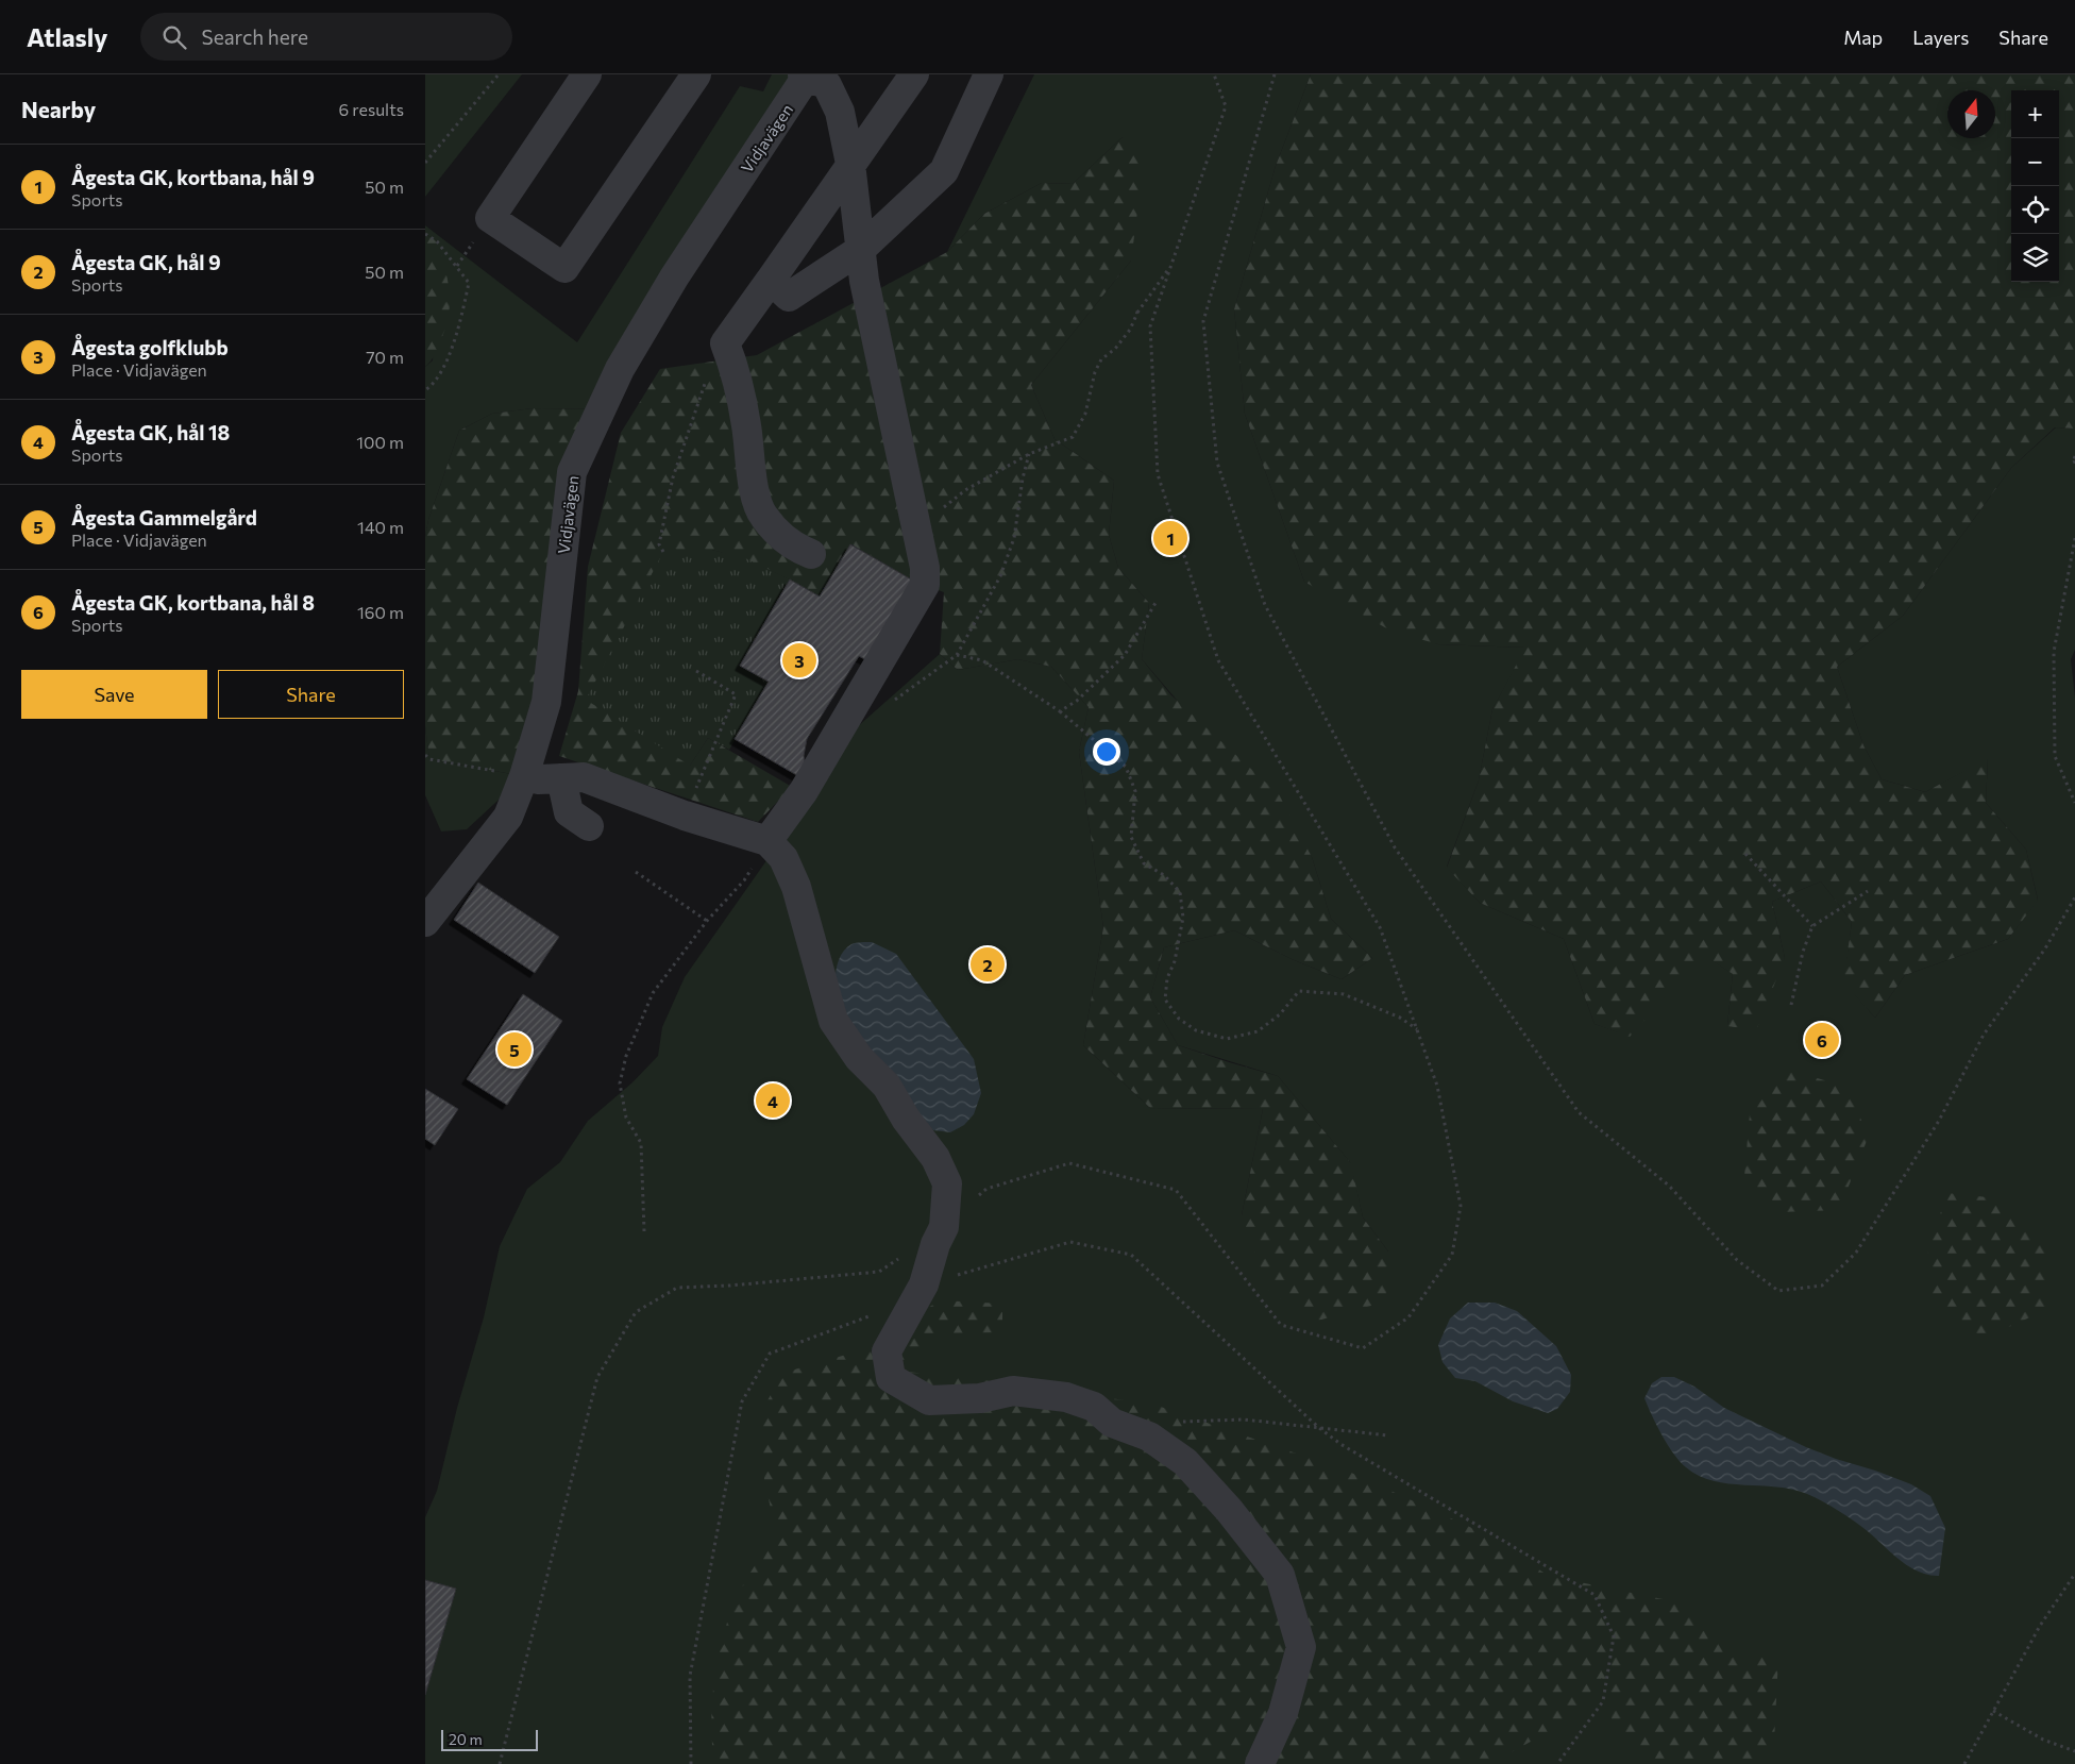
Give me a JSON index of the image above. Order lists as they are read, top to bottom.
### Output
{
  "streets": {
    "street": ["Vidjavägen"]
  },
  "scale_bar": "20 m",
  "north": "top",
  "page": {
    "header": "Atlasly",
    "search": "Search here",
    "nav": ["Map", "Layers", "Share"],
    "heading": ["Nearby", "6 results"],
    "map_buttons": ["+", "−"],
    "list": [
      {
        "mark": "1",
        "name": "Ågesta GK, kortbana, hål 9",
        "note": "Sports",
        "value": "50 m"
      },
      {
        "mark": "2",
        "name": "Ågesta GK, hål 9",
        "note": "Sports",
        "value": "50 m"
      },
      {
        "mark": "3",
        "name": "Ågesta golfklubb",
        "note": "Place · Vidjavägen",
        "value": "70 m"
      },
      {
        "mark": "4",
        "name": "Ågesta GK, hål 18",
        "note": "Sports",
        "value": "100 m"
      },
      {
        "mark": "5",
        "name": "Ågesta Gammelgård",
        "note": "Place · Vidjavägen",
        "value": "140 m"
      },
      {
        "mark": "6",
        "name": "Ågesta GK, kortbana, hål 8",
        "note": "Sports",
        "value": "160 m"
      }
    ],
    "pins": [
      "1",
      "3",
      "2",
      "6",
      "5",
      "4"
    ],
    "buttons": ["Save", "Share"],
    "scale": "20 m"
  }
}
